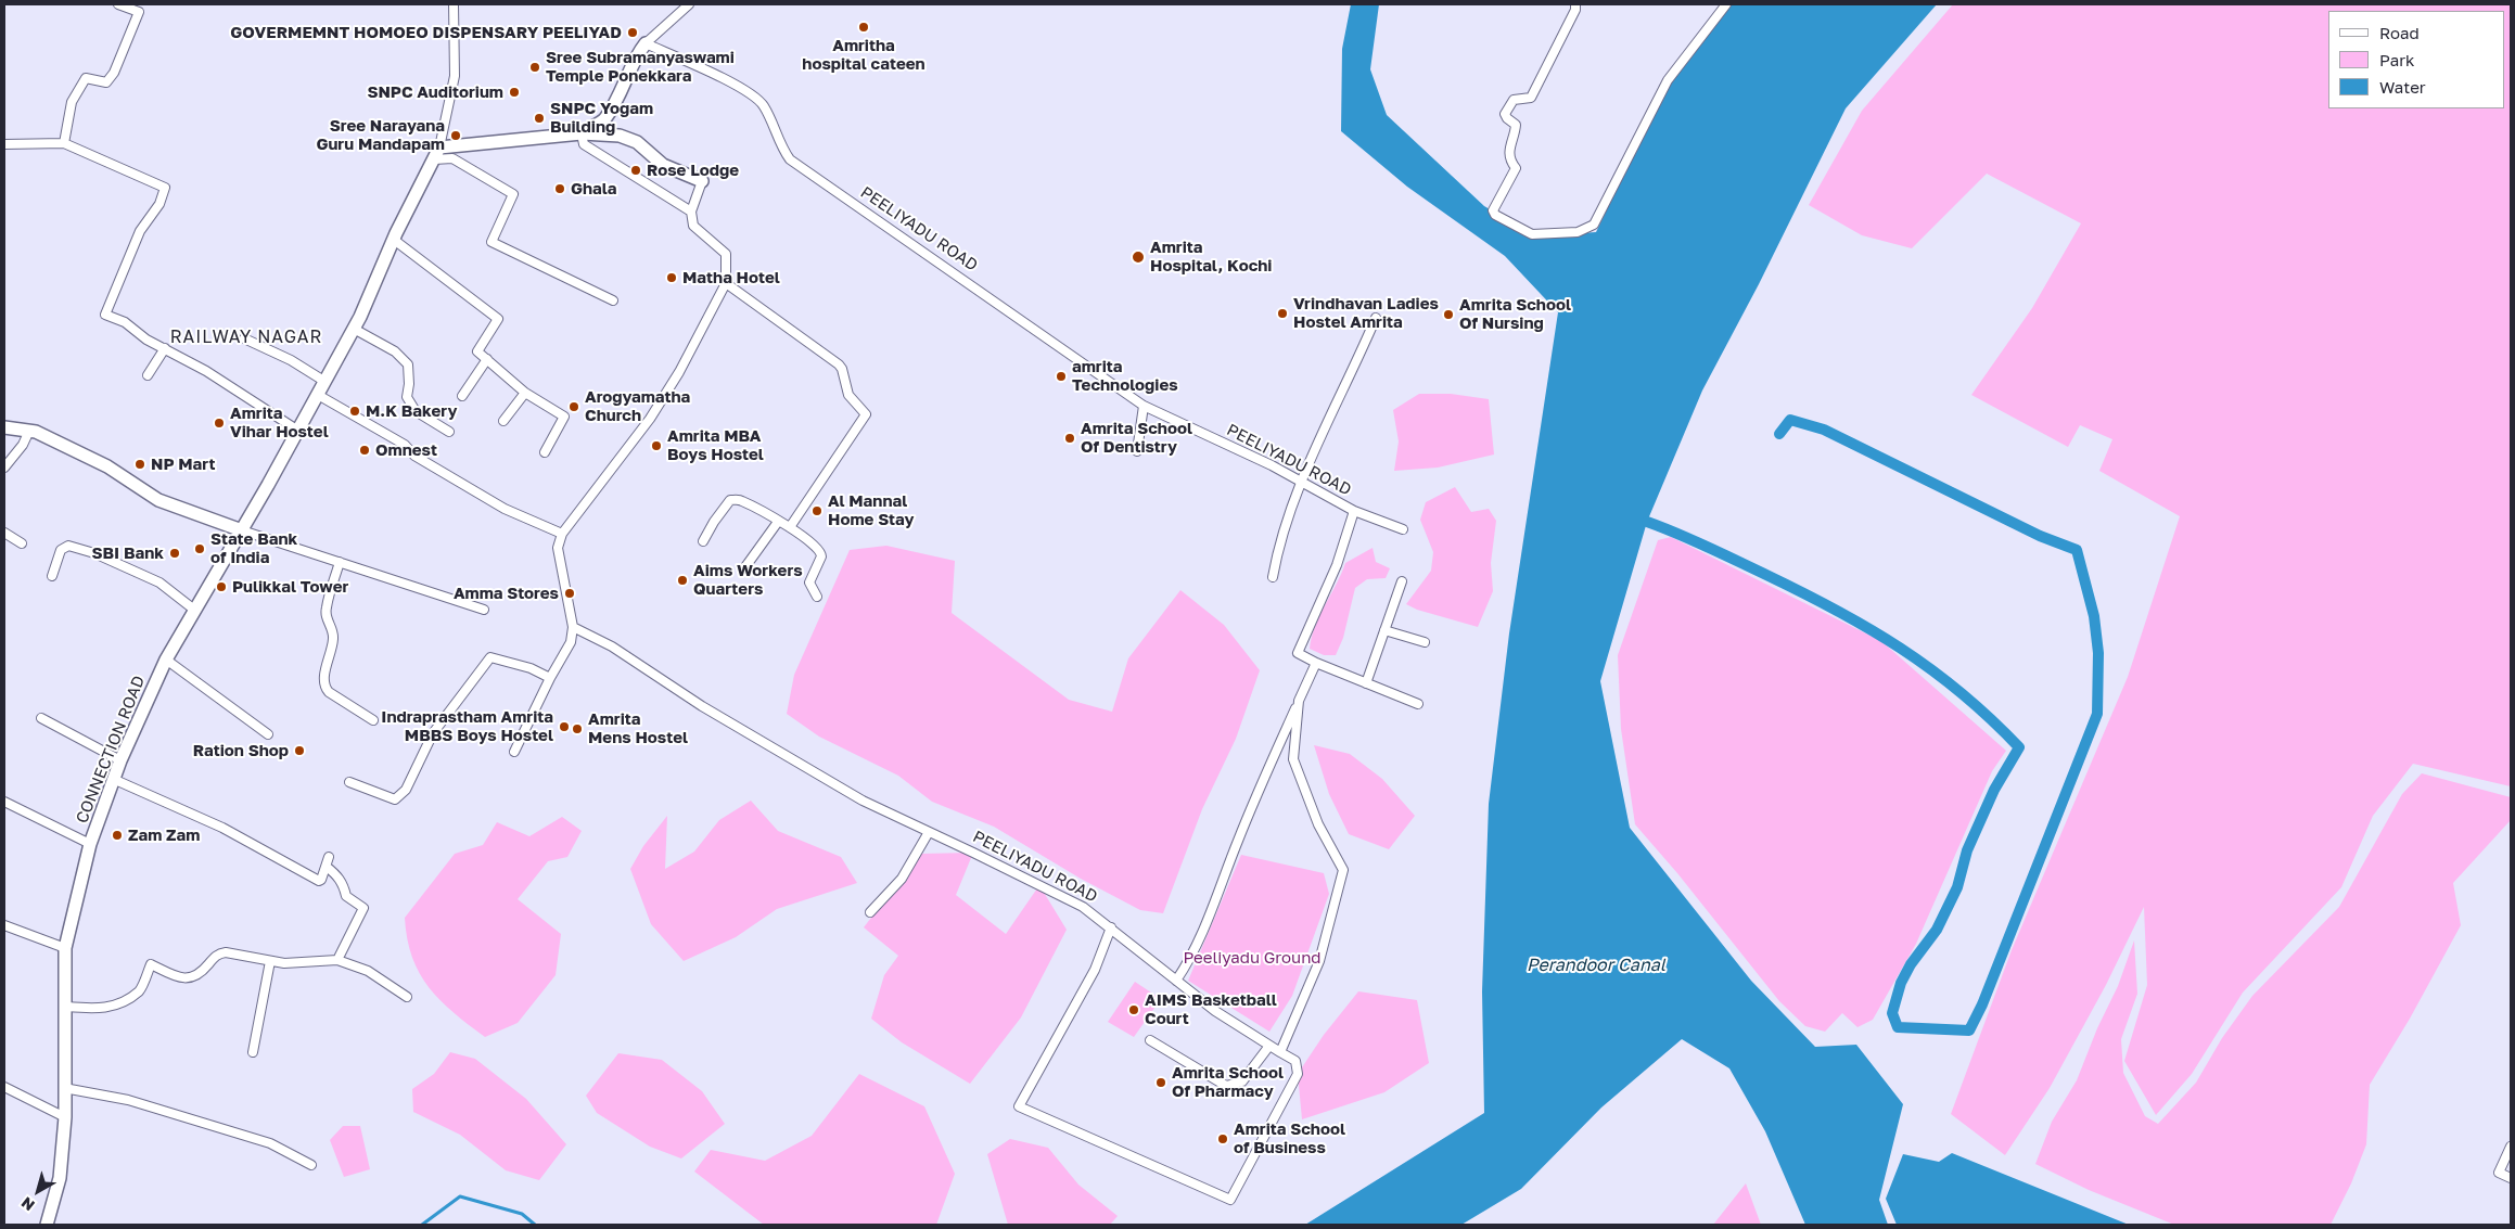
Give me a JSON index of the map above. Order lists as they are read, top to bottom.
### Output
{
  "streets": {
    "street": ["PEELIYADU ROAD", "CONNECTION ROAD"]
  },
  "districts": ["RAILWAY NAGAR"],
  "water": ["Perandoor Canal"],
  "parks": ["Peeliyadu Ground"],
  "places": [
    "Amritha hospital cateen",
    "GOVERMEMNT HOMOEO DISPENSARY PEELIYAD",
    "Sree Subramanyaswami Temple Ponekkara",
    "SNPC Auditorium",
    "SNPC Yogam Building",
    "Sree Narayana Guru Mandapam",
    "Rose Lodge",
    "Ghala",
    "Amrita Hospital, Kochi",
    "Matha Hotel",
    "Vrindhavan Ladies Hostel Amrita",
    "Amrita School Of Nursing",
    "amrita Technologies",
    "Arogyamatha Church",
    "M.K Bakery",
    "Amrita Vihar Hostel",
    "Amrita School Of Dentistry",
    "Amrita MBA Boys Hostel",
    "Omnest",
    "NP Mart",
    "Al Mannal Home Stay",
    "State Bank of India",
    "SBI Bank",
    "Aims Workers Quarters",
    "Pulikkal Tower",
    "Amma Stores",
    "Indraprastham Amrita MBBS Boys Hostel",
    "Amrita Mens Hostel",
    "Ration Shop",
    "Zam Zam",
    "AIMS Basketball Court",
    "Amrita School Of Pharmacy",
    "Amrita School of Business"
  ],
  "legend": ["Road", "Park", "Water"],
  "north": "bottom left"
}
